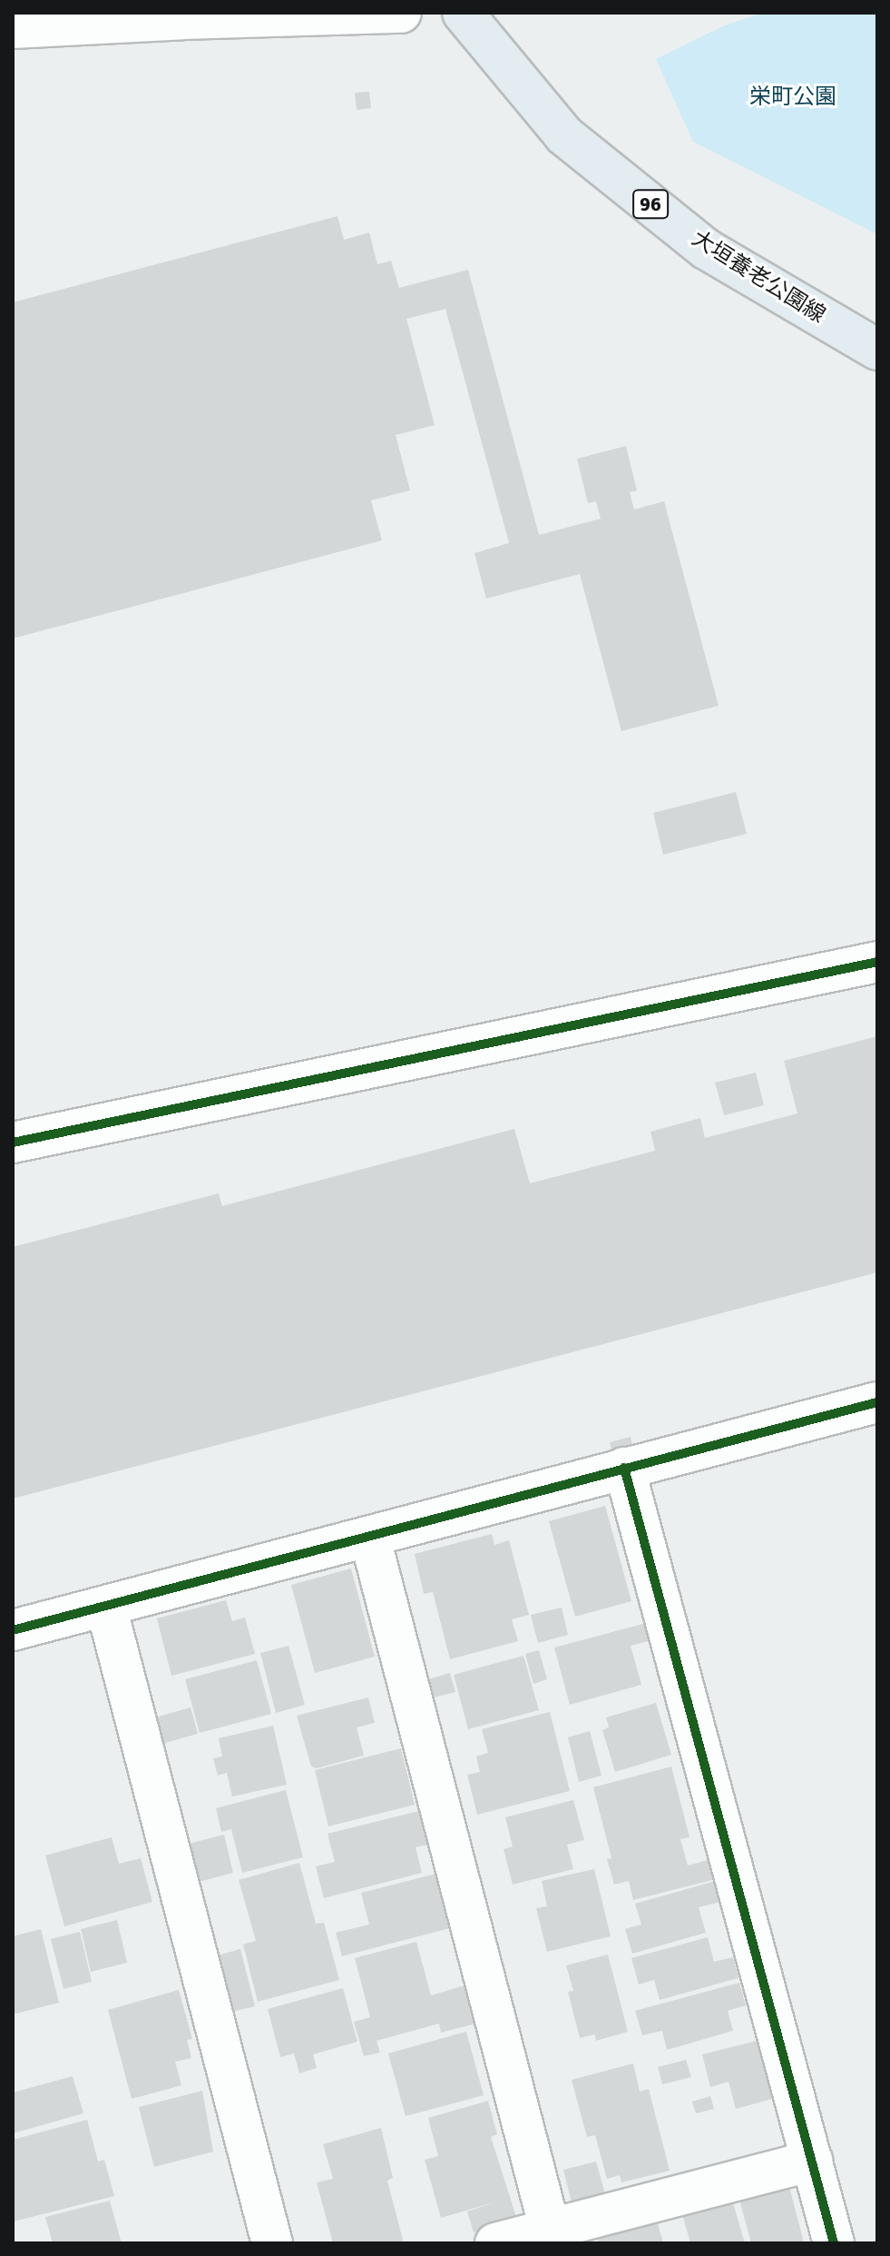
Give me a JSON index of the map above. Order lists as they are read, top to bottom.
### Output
{
  "streets": {
    "main road": ["96", "大垣養老公園線"]
  },
  "parks": ["栄町公園"]
}
